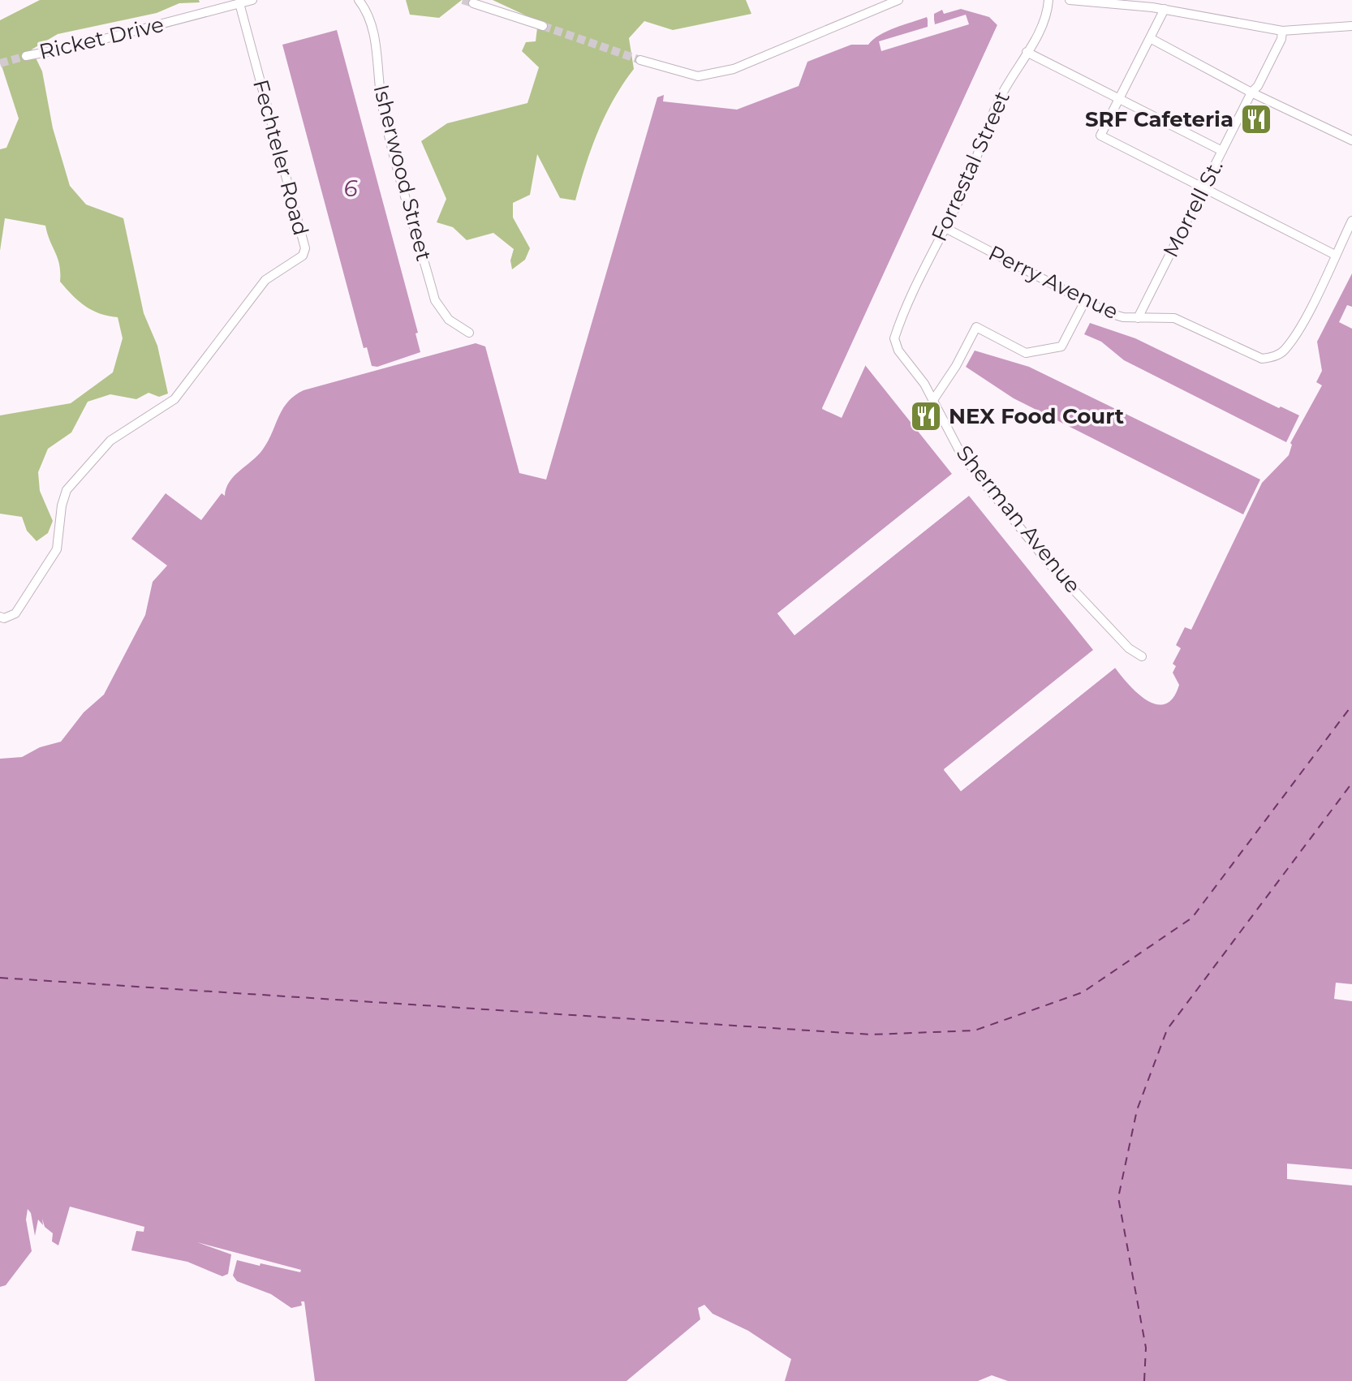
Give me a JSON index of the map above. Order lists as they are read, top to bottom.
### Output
{
  "streets": {
    "street": [
      "Ricket Drive",
      "Fechteler Road",
      "Forrestal Street",
      "Isherwood Street",
      "Morrell St.",
      "Perry Avenue",
      "Sherman Avenue"
    ]
  },
  "crossings": [
    ["Ricket Drive", "Fechteler Road"],
    ["Forrestal Street", "Perry Avenue"],
    ["Forrestal Street", "Sherman Avenue"],
    ["Morrell St.", "Perry Avenue"]
  ],
  "water": ["6"],
  "places": {
    "restaurant": ["SRF Cafeteria", "NEX Food Court"]
  }
}
